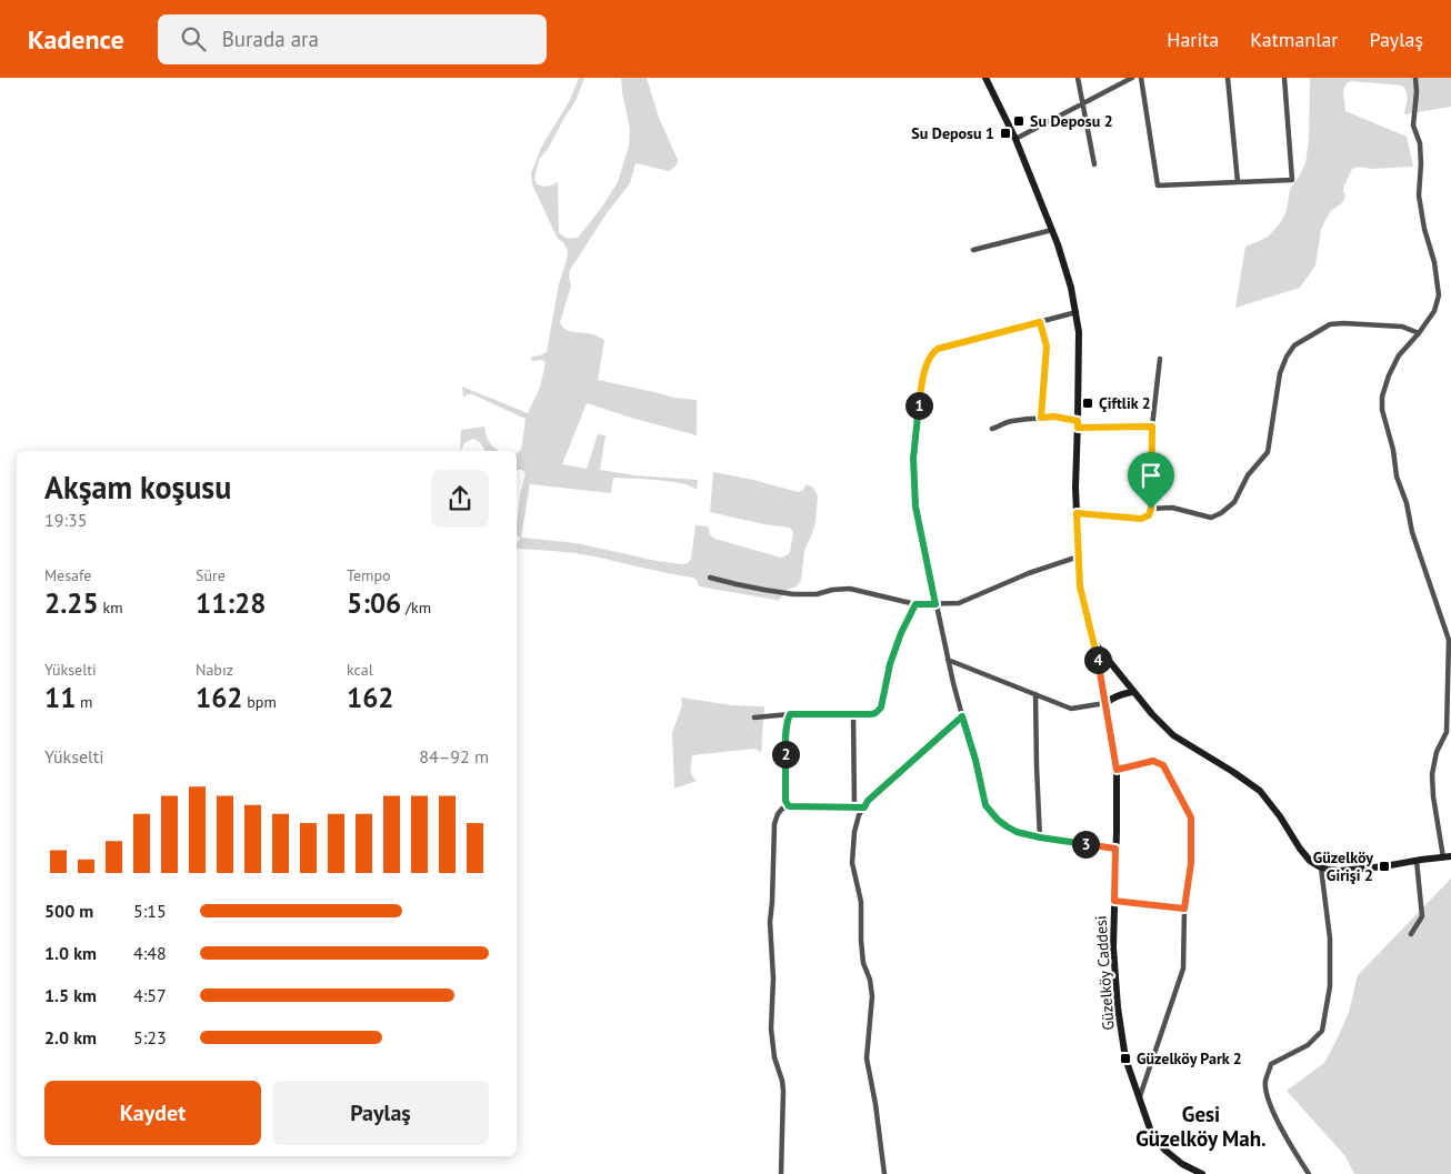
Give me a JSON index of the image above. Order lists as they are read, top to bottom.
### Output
{
  "streets": {
    "street": ["Güzelköy Caddesi"]
  },
  "districts": ["Gesi Güzelköy Mah."],
  "places": {
    "transit": [
      "Su Deposu 2",
      "Su Deposu 1",
      "Çiftlik 2",
      "Güzelköy Girişi 2",
      "Güzelköy Park 2"
    ]
  },
  "page": {
    "header": "Kadence",
    "search": "Burada ara",
    "nav": ["Harita", "Katmanlar", "Paylaş"],
    "pins": [
      "1",
      "4",
      "2",
      "3"
    ],
    "heading": ["Akşam koşusu", "19:35"],
    "stats": [
      ["Mesafe", "2.25 km"],
      ["Süre", "11:28"],
      ["Tempo", "5:06 /km"],
      ["Yükselti", "11 m"],
      ["Nabız", "162 bpm"],
      ["kcal", "162"]
    ],
    "chart": ["Yükselti", "84–92 m"],
    "list": [
      {
        "name": "500 m",
        "note": "5:15"
      },
      {
        "name": "1.0 km",
        "note": "4:48"
      },
      {
        "name": "1.5 km",
        "note": "4:57"
      },
      {
        "name": "2.0 km",
        "note": "5:23"
      }
    ],
    "buttons": ["Kaydet", "Paylaş"]
  }
}
